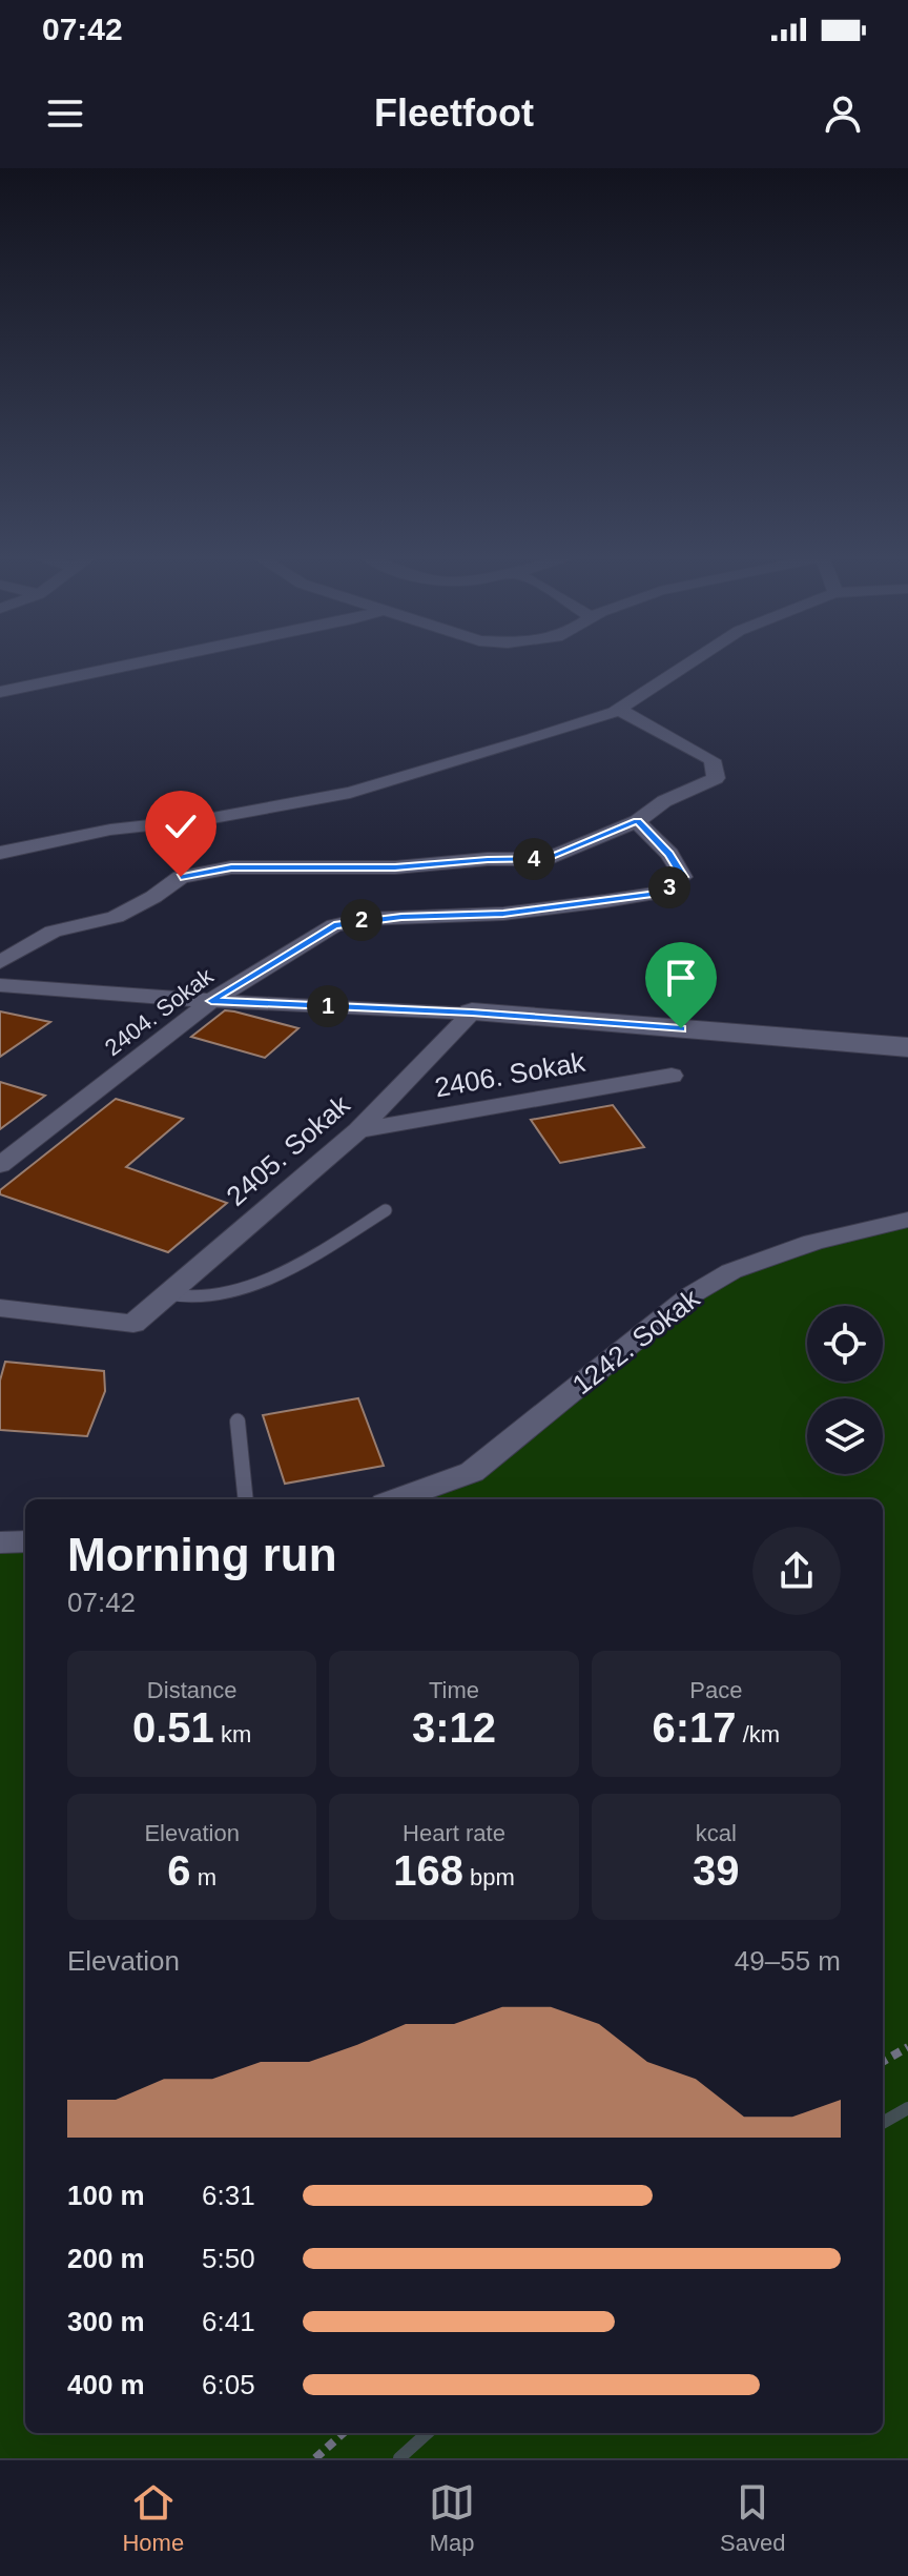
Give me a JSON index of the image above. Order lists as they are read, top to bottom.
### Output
{
  "streets": {
    "street": [
      "2404. Sokak",
      "2406. Sokak",
      "2405. Sokak",
      "1242. Sokak"
    ]
  },
  "crossings": [
    ["2406. Sokak", "2405. Sokak"]
  ],
  "page": {
    "status": "07:42",
    "header": "Fleetfoot",
    "pins": [
      "4",
      "3",
      "2",
      "1"
    ],
    "heading": ["Morning run", "07:42"],
    "stats": [
      ["Distance", "0.51 km"],
      ["Time", "3:12"],
      ["Pace", "6:17 /km"],
      ["Elevation", "6 m"],
      ["Heart rate", "168 bpm"],
      ["kcal", "39"]
    ],
    "chart": ["Elevation", "49–55 m"],
    "list": [
      {
        "name": "100 m",
        "note": "6:31"
      },
      {
        "name": "200 m",
        "note": "5:50"
      },
      {
        "name": "300 m",
        "note": "6:41"
      },
      {
        "name": "400 m",
        "note": "6:05"
      }
    ],
    "tabs": ["Home", "Map", "Saved"]
  }
}
